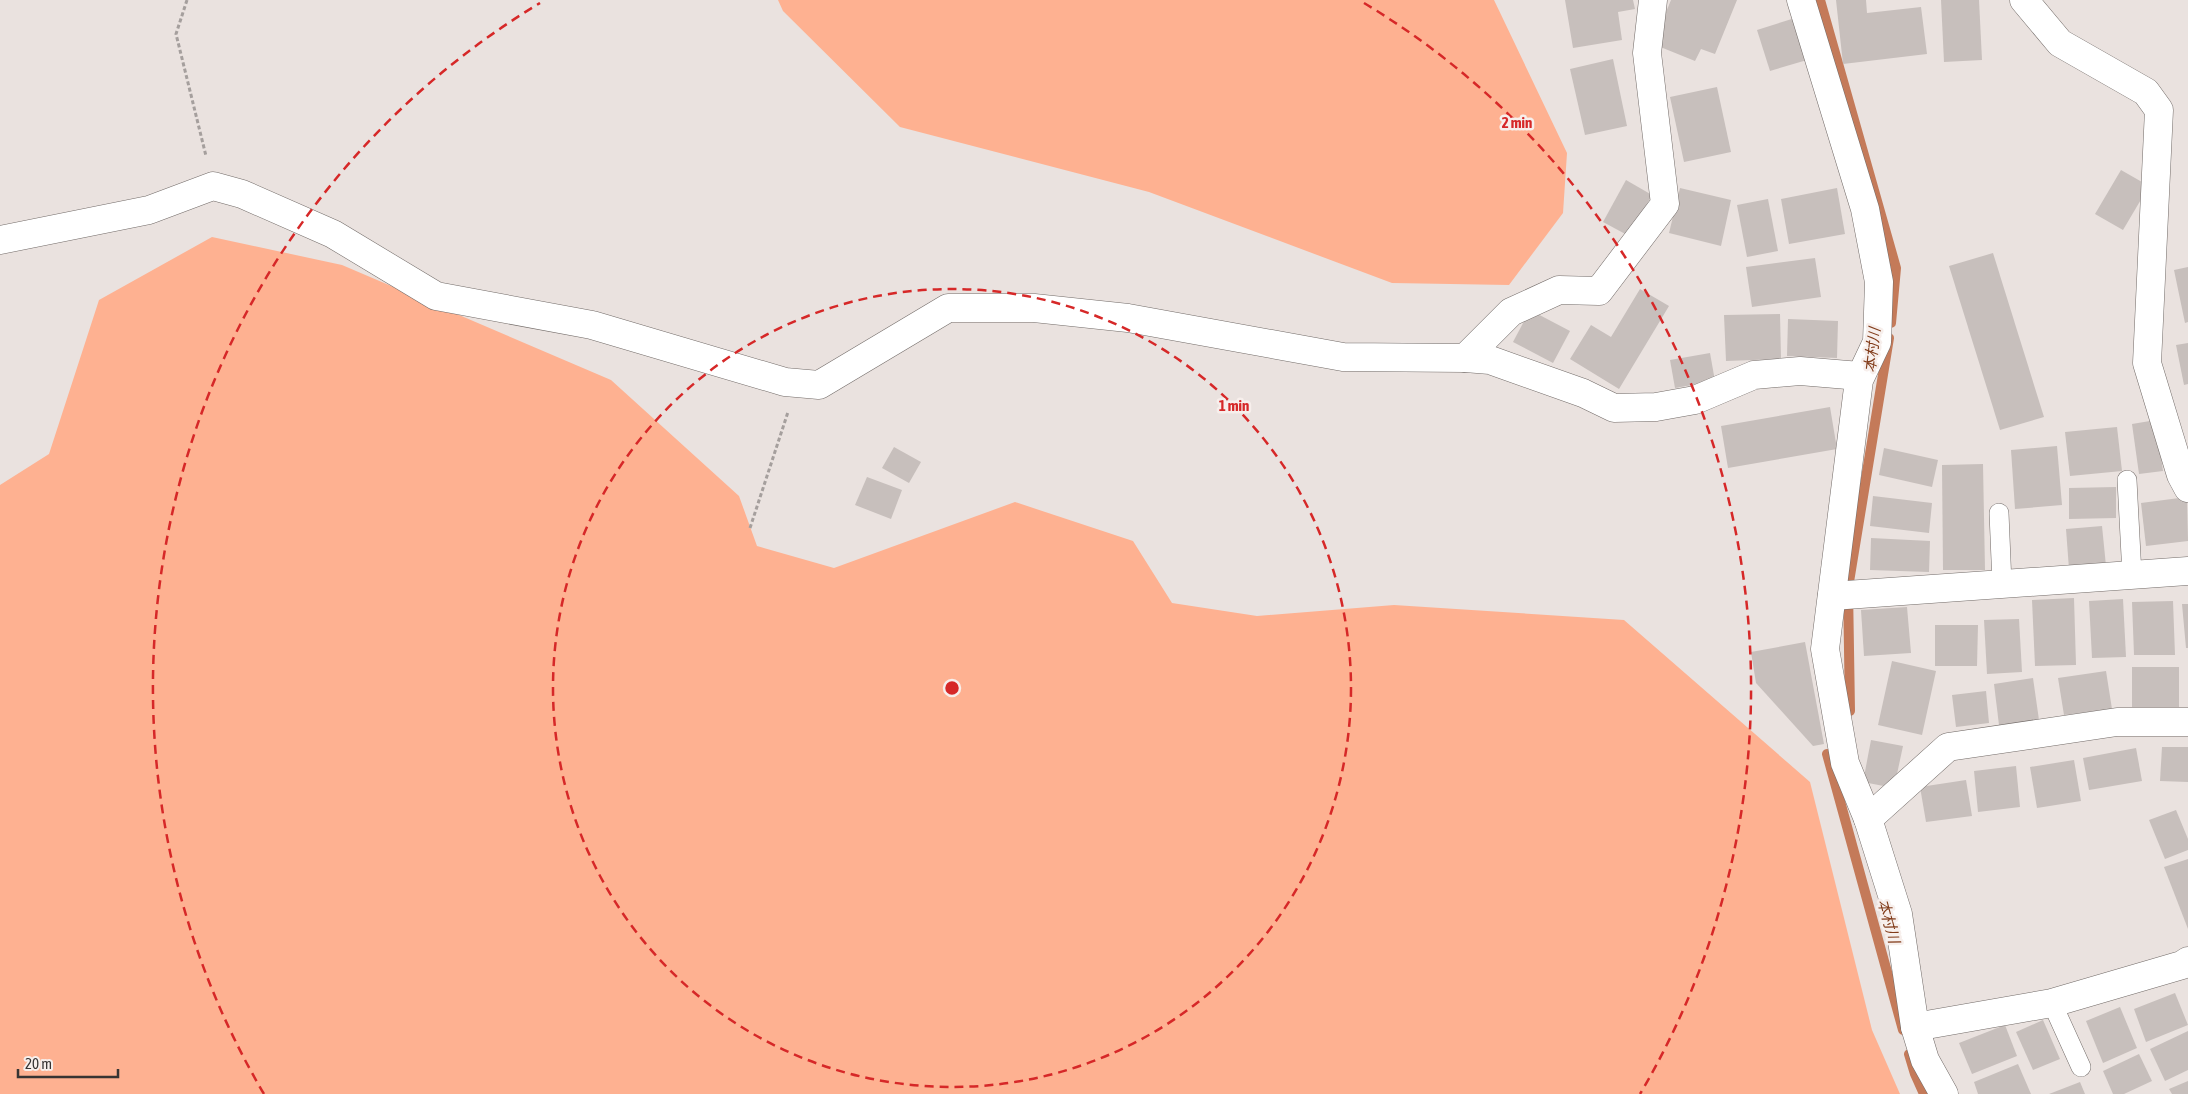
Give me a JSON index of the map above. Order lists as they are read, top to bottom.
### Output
{
  "water": ["本村川"],
  "scale_bar": "20 m",
  "rings": ["2 min", "1 min"]
}
